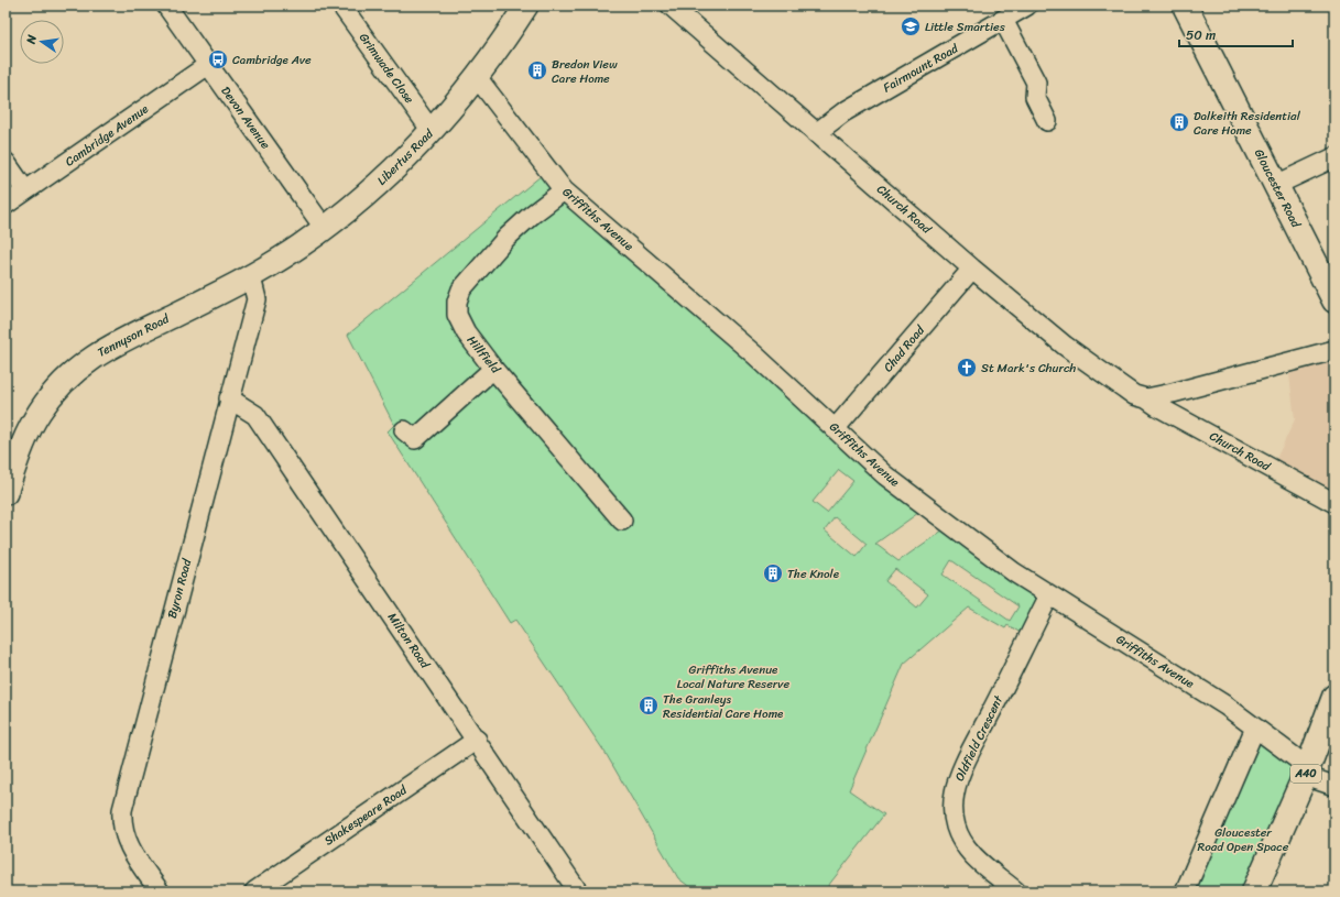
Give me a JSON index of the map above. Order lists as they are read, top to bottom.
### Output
{
  "streets": {
    "main road": ["Gloucester Road", "A40"],
    "street": [
      "Grimwade Close",
      "Fairmount Road",
      "Devon Avenue",
      "Cambridge Avenue",
      "Libertus Road",
      "Church Road",
      "Griffiths Avenue",
      "Tennyson Road",
      "Chad Road",
      "Hillfield",
      "Byron Road",
      "Milton Road",
      "Oldfield Crescent",
      "Shakespeare Road"
    ]
  },
  "crossings": [
    ["Grimwade Close", "Libertus Road"],
    ["Fairmount Road", "Church Road"],
    ["Devon Avenue", "Cambridge Avenue"],
    ["Devon Avenue", "Libertus Road"],
    ["Libertus Road", "Griffiths Avenue"],
    ["Libertus Road", "Tennyson Road"],
    ["Libertus Road", "Byron Road"],
    ["Church Road", "Chad Road"],
    ["Griffiths Avenue", "Chad Road"],
    ["Griffiths Avenue", "Hillfield"],
    ["Griffiths Avenue", "Oldfield Crescent"],
    ["Griffiths Avenue", "A40"],
    ["Tennyson Road", "Byron Road"],
    ["Byron Road", "Milton Road"],
    ["Milton Road", "Shakespeare Road"]
  ],
  "parks": ["Griffiths Avenue Local Nature Reserve", "Gloucester Road Open Space"],
  "places": {
    "school or university": ["Little Smarties"],
    "bus stop": ["Cambridge Ave"],
    "building": [
      "Bredon View Care Home",
      "Dalkeith Residential Care Home",
      "The Knole",
      "The Granleys Residential Care Home"
    ],
    "church": ["St Mark's Church"]
  },
  "scale_bar": "50 m",
  "north": "left"
}
